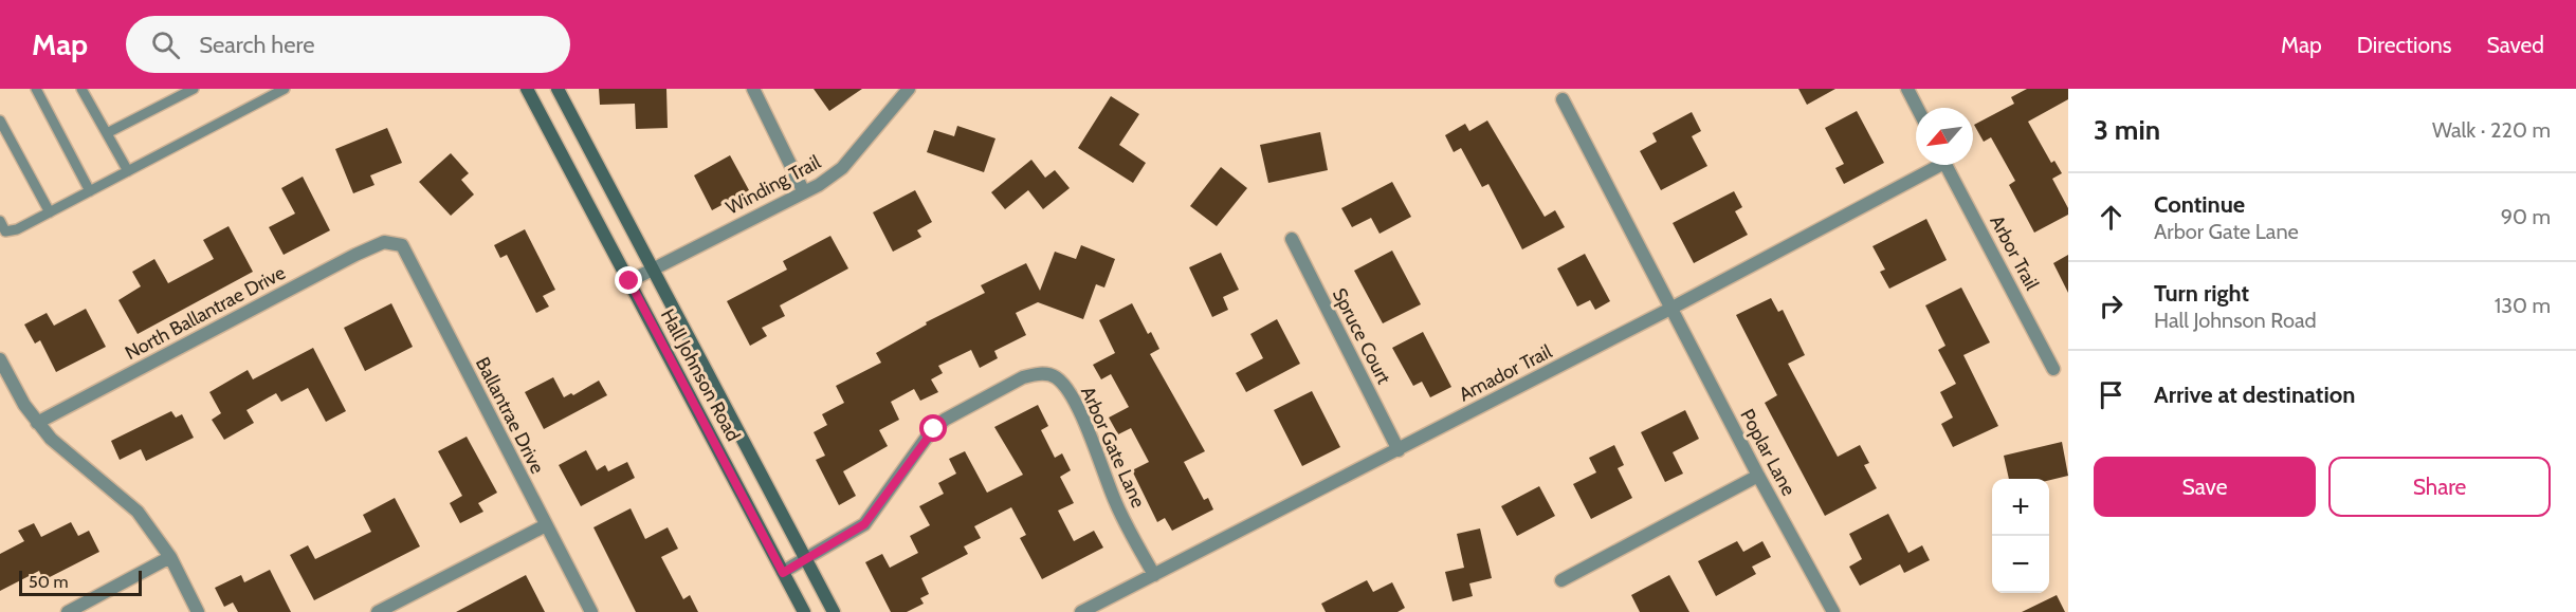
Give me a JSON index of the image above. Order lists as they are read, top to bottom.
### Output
{
  "streets": {
    "main road": ["Hall Johnson Road"],
    "street": [
      "Winding Trail",
      "Arbor Trail",
      "North Ballantrae Drive",
      "Spruce Court",
      "Amador Trail",
      "Ballantrae Drive",
      "Arbor Gate Lane",
      "Poplar Lane"
    ]
  },
  "crossings": [
    ["Winding Trail", "Hall Johnson Road"],
    ["North Ballantrae Drive", "Ballantrae Drive"],
    ["Spruce Court", "Amador Trail"],
    ["Amador Trail", "Arbor Gate Lane"],
    ["Amador Trail", "Poplar Lane"],
    ["Hall Johnson Road", "Arbor Gate Lane"]
  ],
  "scale_bar": "50 m",
  "north": "bottom left",
  "page": {
    "header": "Map",
    "search": "Search here",
    "nav": ["Map", "Directions", "Saved"],
    "heading": ["3 min", "Walk · 220 m"],
    "list": [
      ["Continue", "Arbor Gate Lane", "90 m"],
      ["Turn right", "Hall Johnson Road", "130 m"],
      "Arrive at destination"
    ],
    "buttons": ["Save", "Share"],
    "map_buttons": ["+", "−"],
    "scale": "50 m"
  }
}
